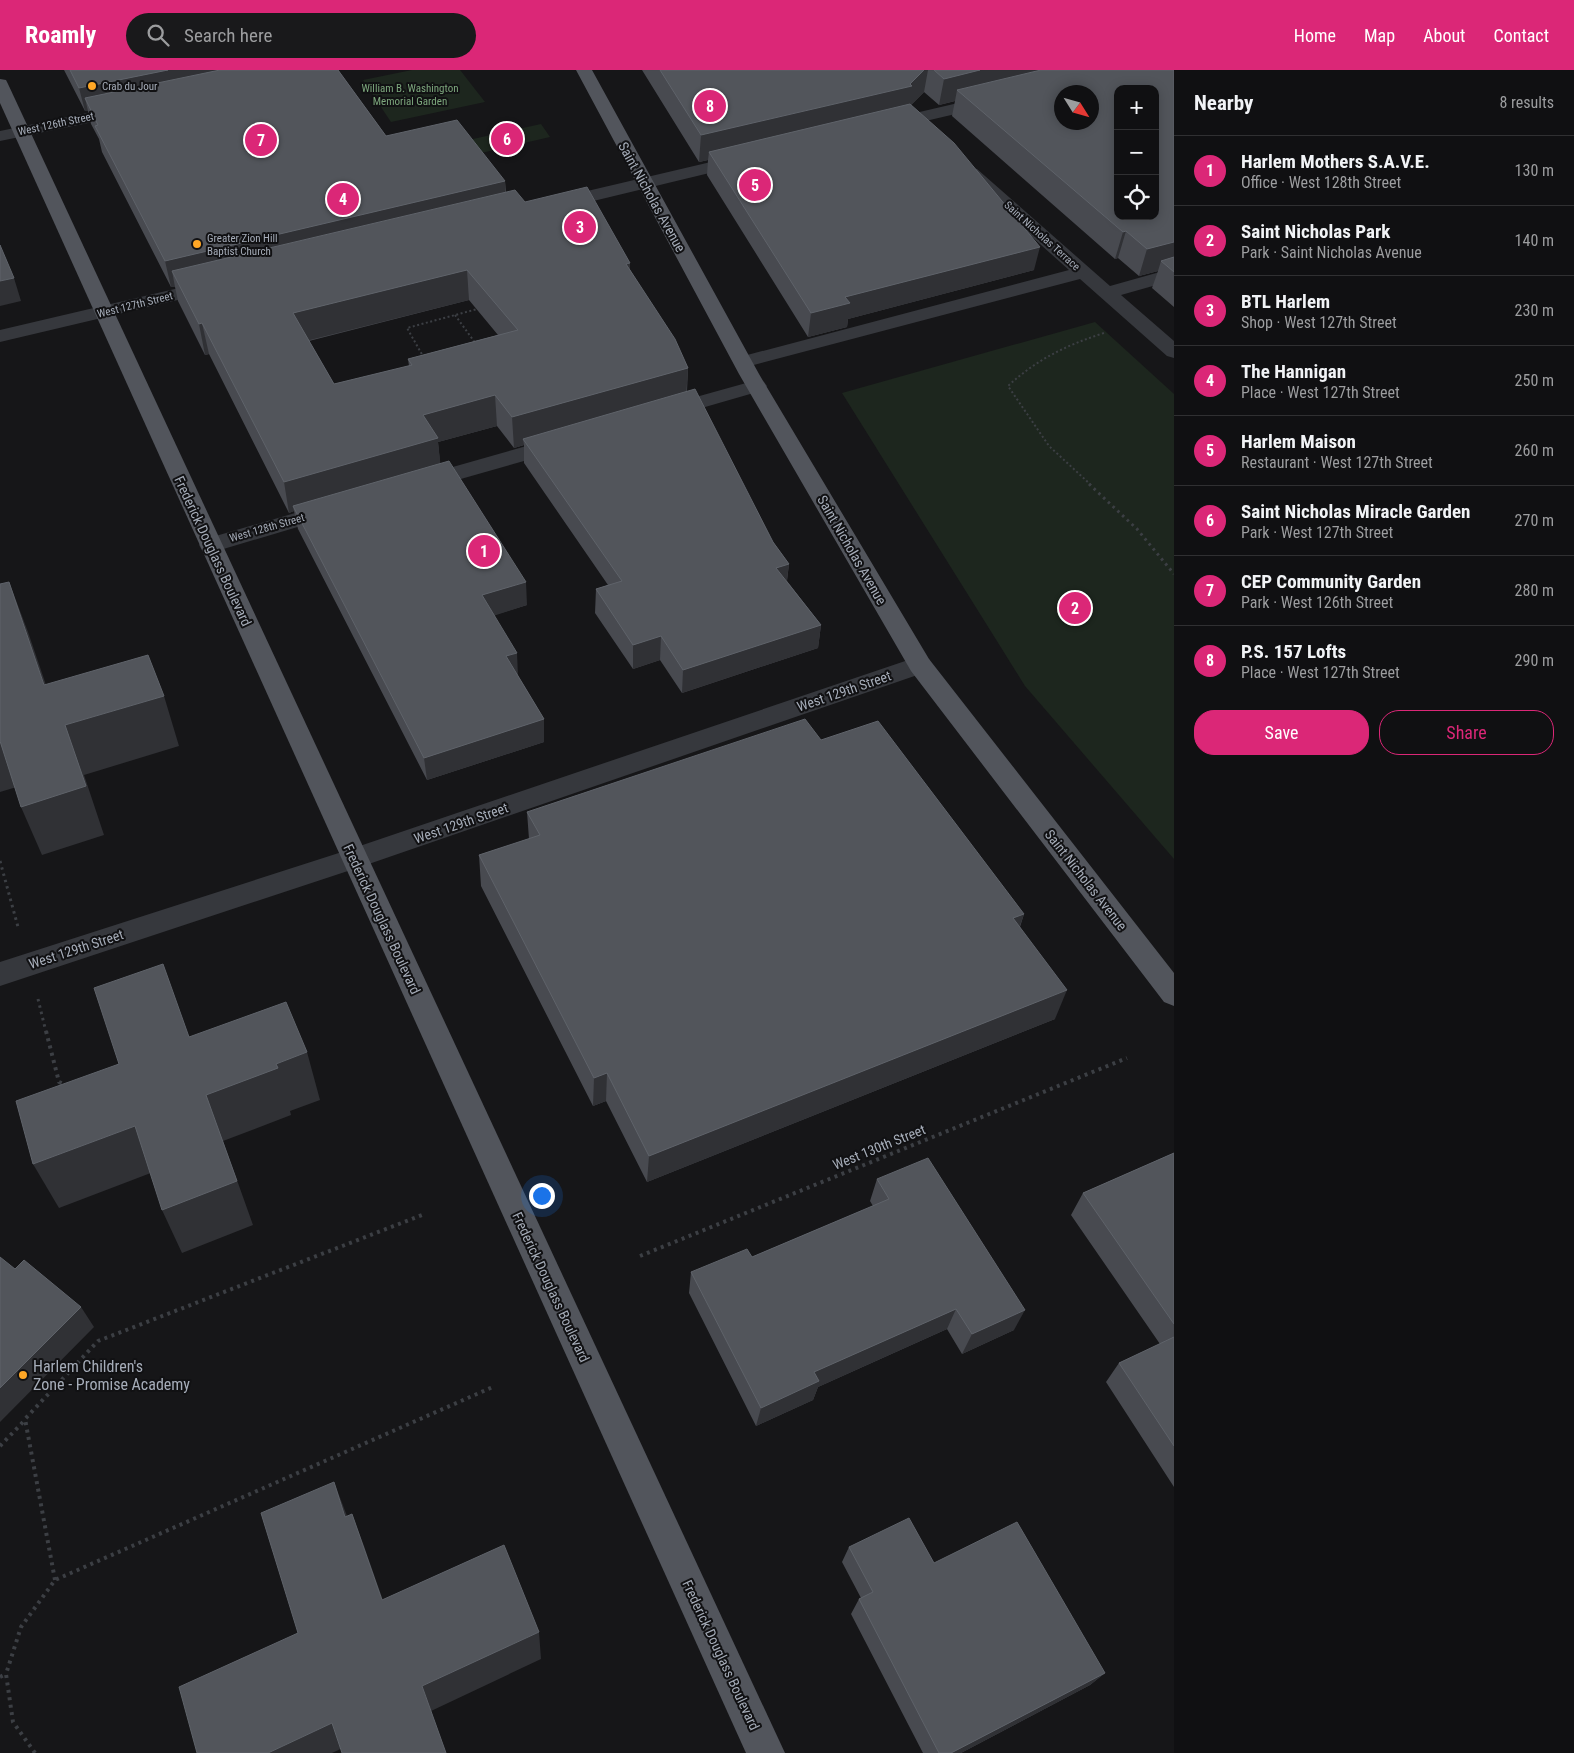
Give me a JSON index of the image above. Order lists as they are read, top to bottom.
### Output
{
  "streets": {
    "main road": ["Saint Nicholas Avenue", "Frederick Douglass Boulevard"],
    "street": [
      "West 126th Street",
      "Saint Nicholas Terrace",
      "West 127th Street",
      "West 128th Street",
      "West 129th Street"
    ],
    "path": ["West 130th Street"]
  },
  "crossings": [
    ["West 126th Street", "Frederick Douglass Boulevard"],
    ["Saint Nicholas Avenue", "West 129th Street"],
    ["West 127th Street", "Frederick Douglass Boulevard"],
    ["West 128th Street", "Frederick Douglass Boulevard"],
    ["Frederick Douglass Boulevard", "West 129th Street"]
  ],
  "parks": ["William B. Washington Memorial Garden"],
  "places": ["Crab du Jour", "Greater Zion Hill Baptist Church", "Harlem Children's Zone - Promise Academy"],
  "north": "bottom right",
  "page": {
    "header": "Roamly",
    "search": "Search here",
    "nav": [
      "Home",
      "Map",
      "About",
      "Contact"
    ],
    "heading": ["Nearby", "8 results"],
    "map_buttons": ["+", "−"],
    "pins": [
      "8",
      "6",
      "7",
      "5",
      "4",
      "3",
      "1",
      "2"
    ],
    "list": [
      {
        "mark": "1",
        "name": "Harlem Mothers S.A.V.E.",
        "note": "Office · West 128th Street",
        "value": "130 m"
      },
      {
        "mark": "2",
        "name": "Saint Nicholas Park",
        "note": "Park · Saint Nicholas Avenue",
        "value": "140 m"
      },
      {
        "mark": "3",
        "name": "BTL Harlem",
        "note": "Shop · West 127th Street",
        "value": "230 m"
      },
      {
        "mark": "4",
        "name": "The Hannigan",
        "note": "Place · West 127th Street",
        "value": "250 m"
      },
      {
        "mark": "5",
        "name": "Harlem Maison",
        "note": "Restaurant · West 127th Street",
        "value": "260 m"
      },
      {
        "mark": "6",
        "name": "Saint Nicholas Miracle Garden",
        "note": "Park · West 127th Street",
        "value": "270 m"
      },
      {
        "mark": "7",
        "name": "CEP Community Garden",
        "note": "Park · West 126th Street",
        "value": "280 m"
      },
      {
        "mark": "8",
        "name": "P.S. 157 Lofts",
        "note": "Place · West 127th Street",
        "value": "290 m"
      }
    ],
    "buttons": ["Save", "Share"]
  }
}
